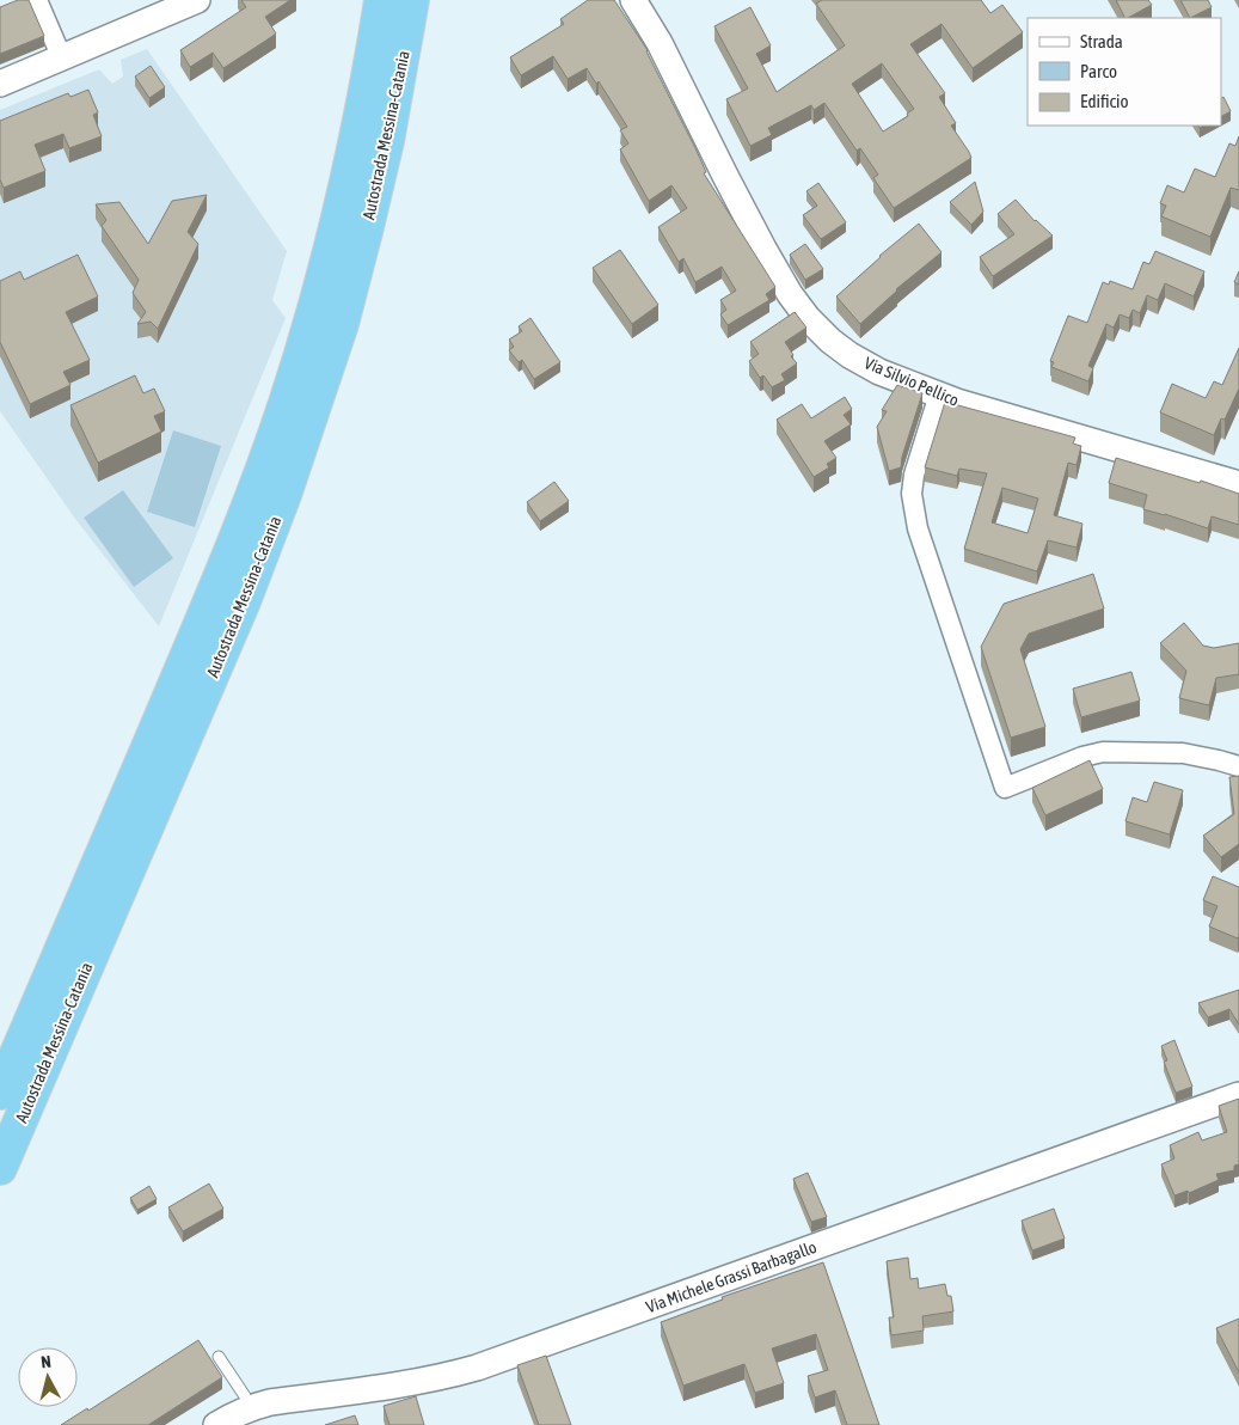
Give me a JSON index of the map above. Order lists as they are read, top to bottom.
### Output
{
  "streets": {
    "highway": ["Autostrada Messina-Catania"],
    "street": ["Via Silvio Pellico", "Via Michele Grassi Barbagallo"]
  },
  "legend": ["Strada", "Parco", "Edificio"],
  "north": "top"
}
